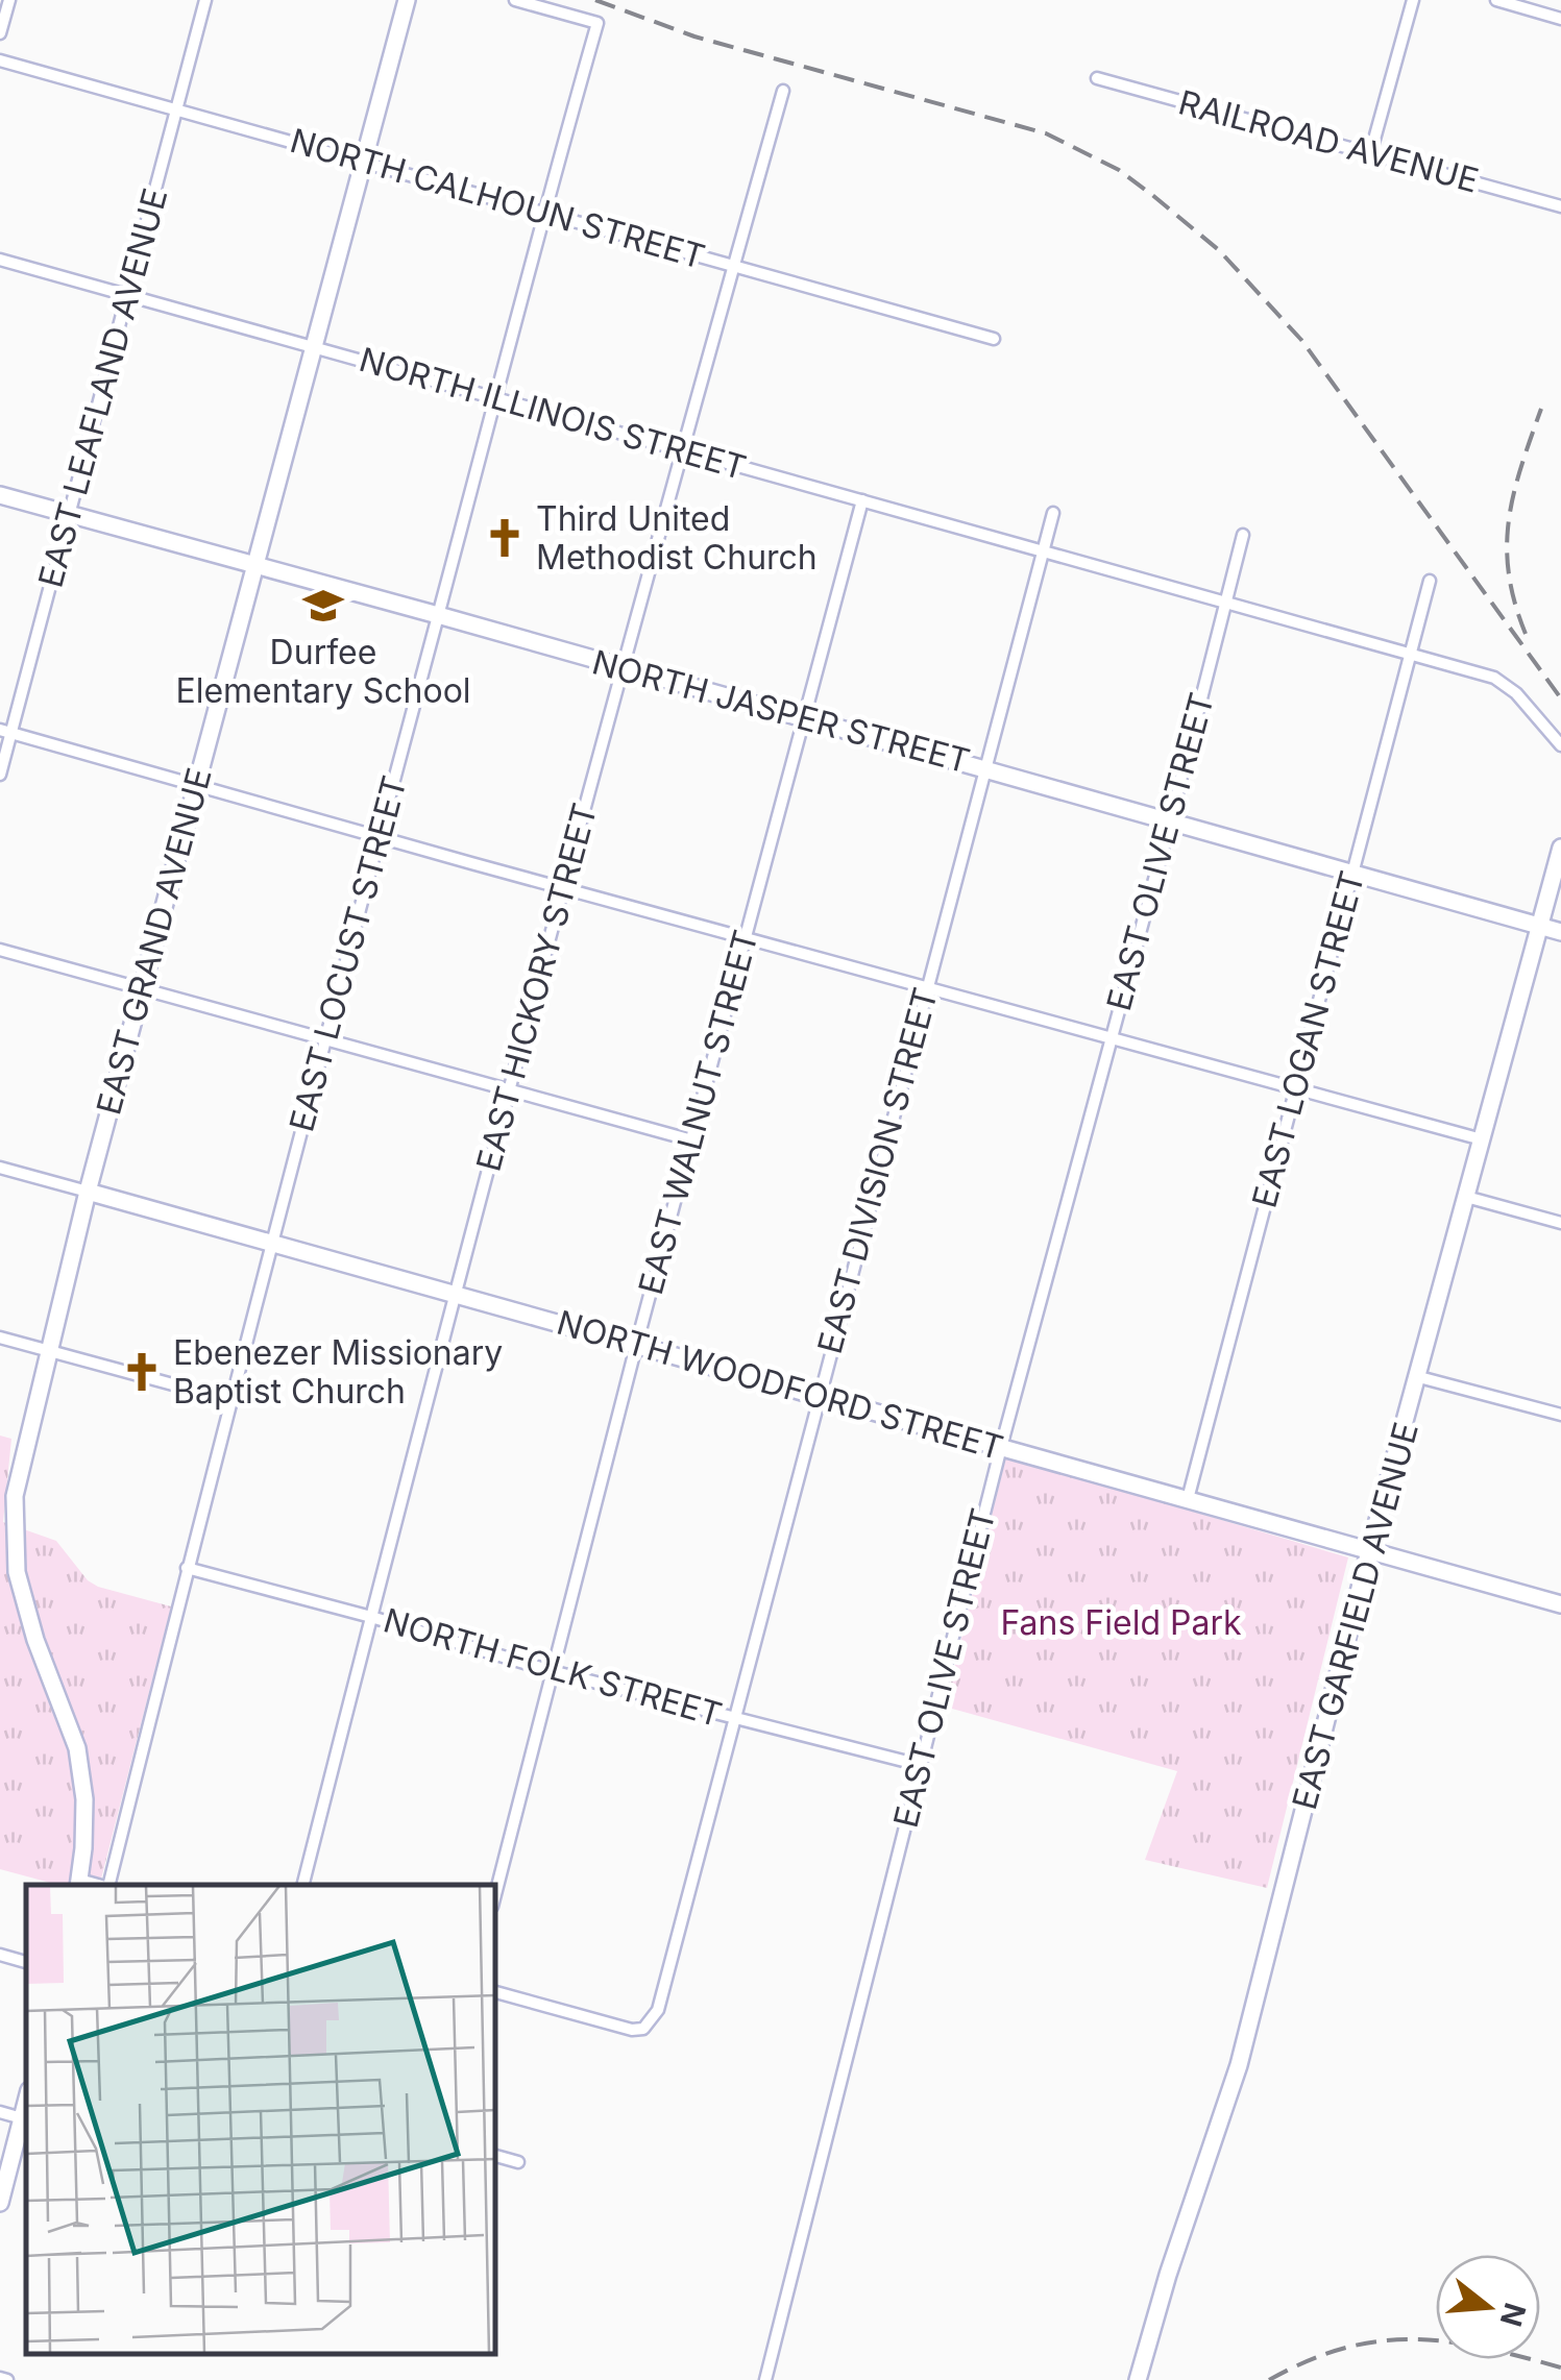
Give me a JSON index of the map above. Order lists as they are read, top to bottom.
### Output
{
  "streets": {
    "street": [
      "RAILROAD AVENUE",
      "NORTH CALHOUN STREET",
      "EAST LEAFLAND AVENUE",
      "NORTH ILLINOIS STREET",
      "NORTH JASPER STREET",
      "EAST OLIVE STREET",
      "EAST GRAND AVENUE",
      "EAST LOCUST STREET",
      "EAST HICKORY STREET",
      "EAST LOGAN STREET",
      "EAST WALNUT STREET",
      "EAST DIVISION STREET",
      "NORTH WOODFORD STREET",
      "EAST GARFIELD AVENUE",
      "NORTH FOLK STREET"
    ]
  },
  "crossings": [
    ["NORTH CALHOUN STREET", "EAST LEAFLAND AVENUE"],
    ["NORTH CALHOUN STREET", "EAST GRAND AVENUE"],
    ["NORTH CALHOUN STREET", "EAST LOCUST STREET"],
    ["NORTH CALHOUN STREET", "EAST HICKORY STREET"],
    ["EAST LEAFLAND AVENUE", "NORTH ILLINOIS STREET"],
    ["EAST LEAFLAND AVENUE", "NORTH JASPER STREET"],
    ["NORTH ILLINOIS STREET", "EAST OLIVE STREET"],
    ["NORTH ILLINOIS STREET", "EAST GRAND AVENUE"],
    ["NORTH ILLINOIS STREET", "EAST LOCUST STREET"],
    ["NORTH ILLINOIS STREET", "EAST HICKORY STREET"],
    ["NORTH ILLINOIS STREET", "EAST LOGAN STREET"],
    ["NORTH ILLINOIS STREET", "EAST WALNUT STREET"],
    ["NORTH ILLINOIS STREET", "EAST DIVISION STREET"],
    ["NORTH JASPER STREET", "EAST OLIVE STREET"],
    ["NORTH JASPER STREET", "EAST GRAND AVENUE"],
    ["NORTH JASPER STREET", "EAST LOCUST STREET"],
    ["NORTH JASPER STREET", "EAST HICKORY STREET"],
    ["NORTH JASPER STREET", "EAST LOGAN STREET"],
    ["NORTH JASPER STREET", "EAST WALNUT STREET"],
    ["NORTH JASPER STREET", "EAST DIVISION STREET"],
    ["NORTH JASPER STREET", "EAST GARFIELD AVENUE"],
    ["EAST OLIVE STREET", "NORTH WOODFORD STREET"],
    ["EAST OLIVE STREET", "NORTH FOLK STREET"],
    ["EAST GRAND AVENUE", "NORTH WOODFORD STREET"],
    ["EAST LOCUST STREET", "NORTH WOODFORD STREET"],
    ["EAST LOCUST STREET", "NORTH FOLK STREET"],
    ["EAST HICKORY STREET", "NORTH WOODFORD STREET"],
    ["EAST HICKORY STREET", "NORTH FOLK STREET"],
    ["EAST LOGAN STREET", "NORTH WOODFORD STREET"],
    ["EAST WALNUT STREET", "NORTH WOODFORD STREET"],
    ["EAST WALNUT STREET", "NORTH FOLK STREET"],
    ["EAST DIVISION STREET", "NORTH WOODFORD STREET"],
    ["EAST DIVISION STREET", "NORTH FOLK STREET"],
    ["NORTH WOODFORD STREET", "EAST GARFIELD AVENUE"]
  ],
  "parks": ["Fans Field Park"],
  "places": {
    "church": ["Third United Methodist Church", "Ebenezer Missionary Baptist Church"],
    "school or university": ["Durfee Elementary School"]
  },
  "north": "right"
}
